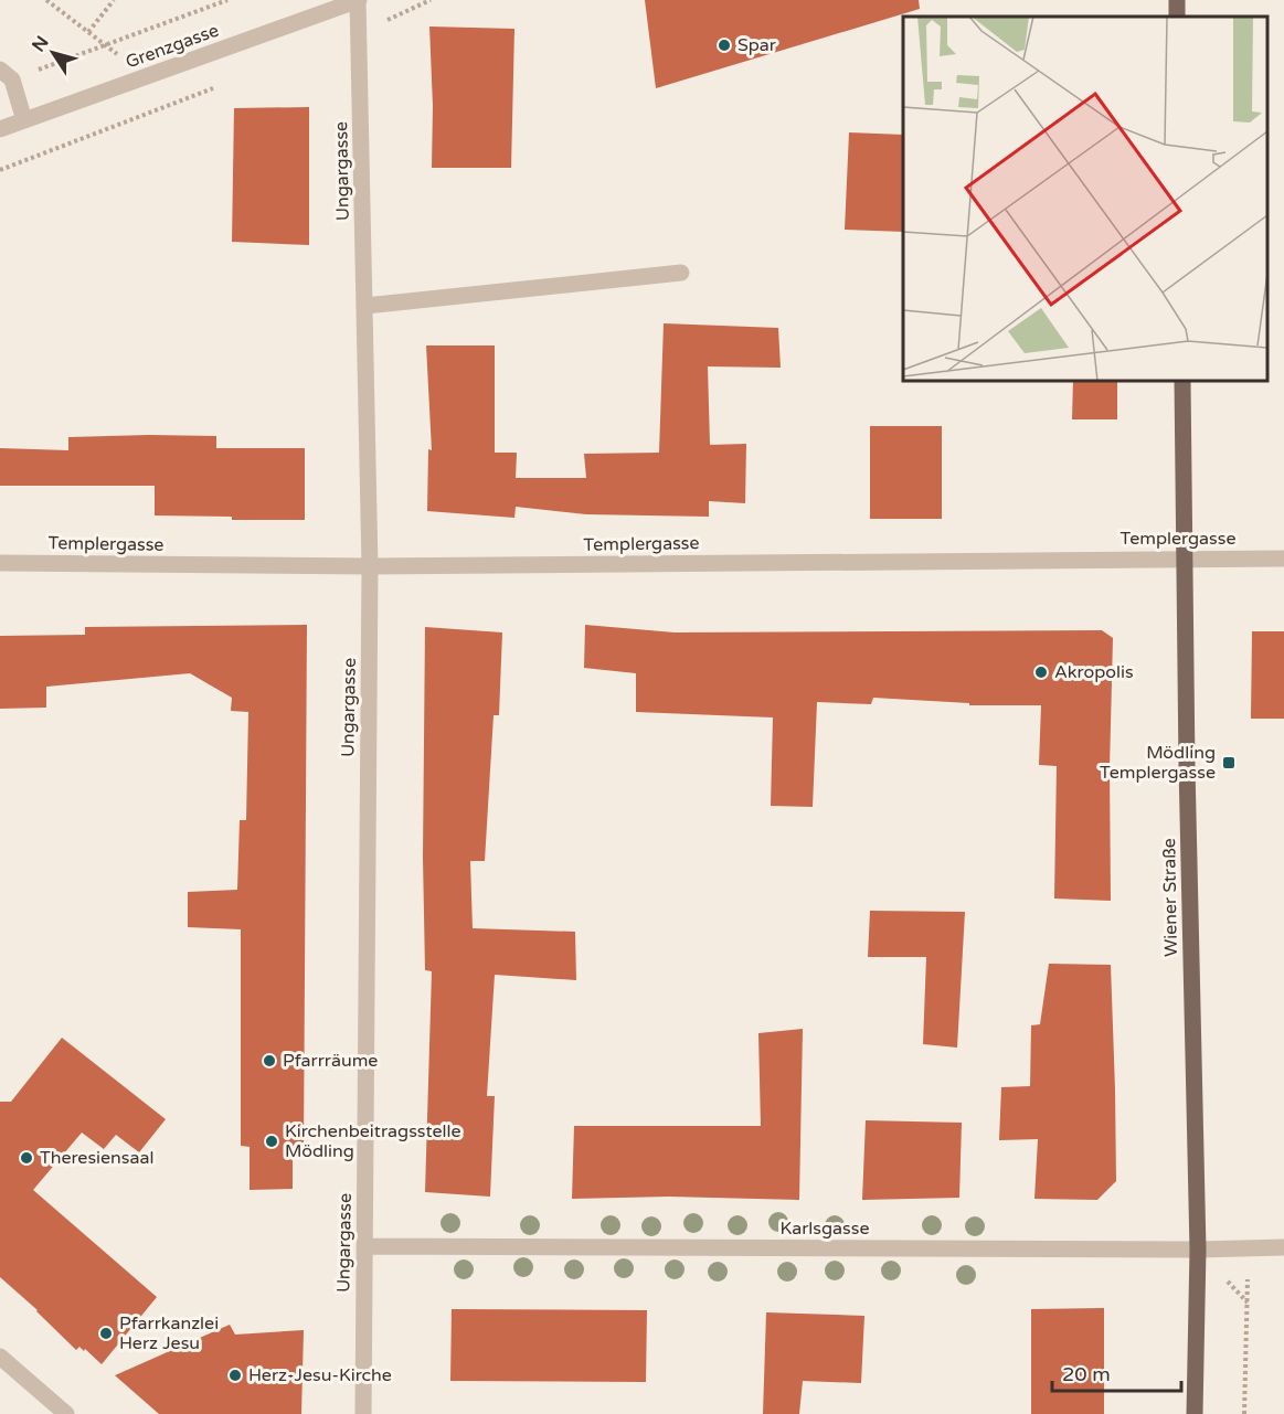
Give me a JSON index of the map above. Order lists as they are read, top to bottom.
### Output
{
  "streets": {
    "main road": ["Wiener Straße"],
    "street": [
      "Grenzgasse",
      "Ungargasse",
      "Templergasse",
      "Karlsgasse"
    ]
  },
  "crossings": [
    ["Grenzgasse", "Ungargasse"],
    ["Ungargasse", "Templergasse"],
    ["Ungargasse", "Karlsgasse"],
    ["Templergasse", "Wiener Straße"],
    ["Wiener Straße", "Karlsgasse"]
  ],
  "places": {
    "other": [
      "Spar",
      "Akropolis",
      "Pfarrräume",
      "Kirchenbeitragsstelle Mödling",
      "Theresiensaal",
      "Pfarrkanzlei Herz Jesu",
      "Herz-Jesu-Kirche"
    ],
    "transit": ["Mödling Templergasse"]
  },
  "scale_bar": "20 m",
  "north": "top left"
}
